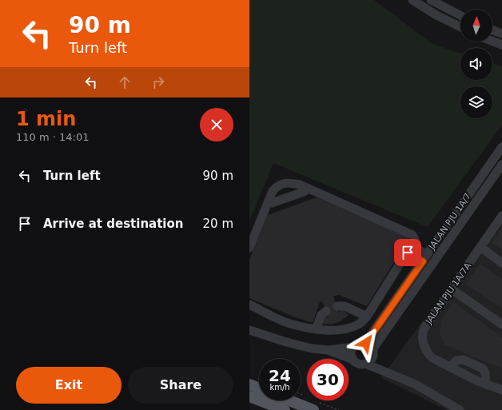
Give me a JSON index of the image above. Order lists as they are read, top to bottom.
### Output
{
  "streets": {
    "street": ["JALAN PJU 1A/7", "JALAN PJU 1A/7A"]
  },
  "north": "top",
  "page": {
    "turn": ["90 m", "Turn left"],
    "heading": ["1 min", "110 m · 14:01"],
    "list": [
      {
        "name": "Turn left",
        "value": "90 m"
      },
      {
        "name": "Arrive at destination",
        "value": "20 m"
      }
    ],
    "speed": "24 km/h",
    "limit": "30",
    "buttons": ["Exit", "Share"]
  }
}
